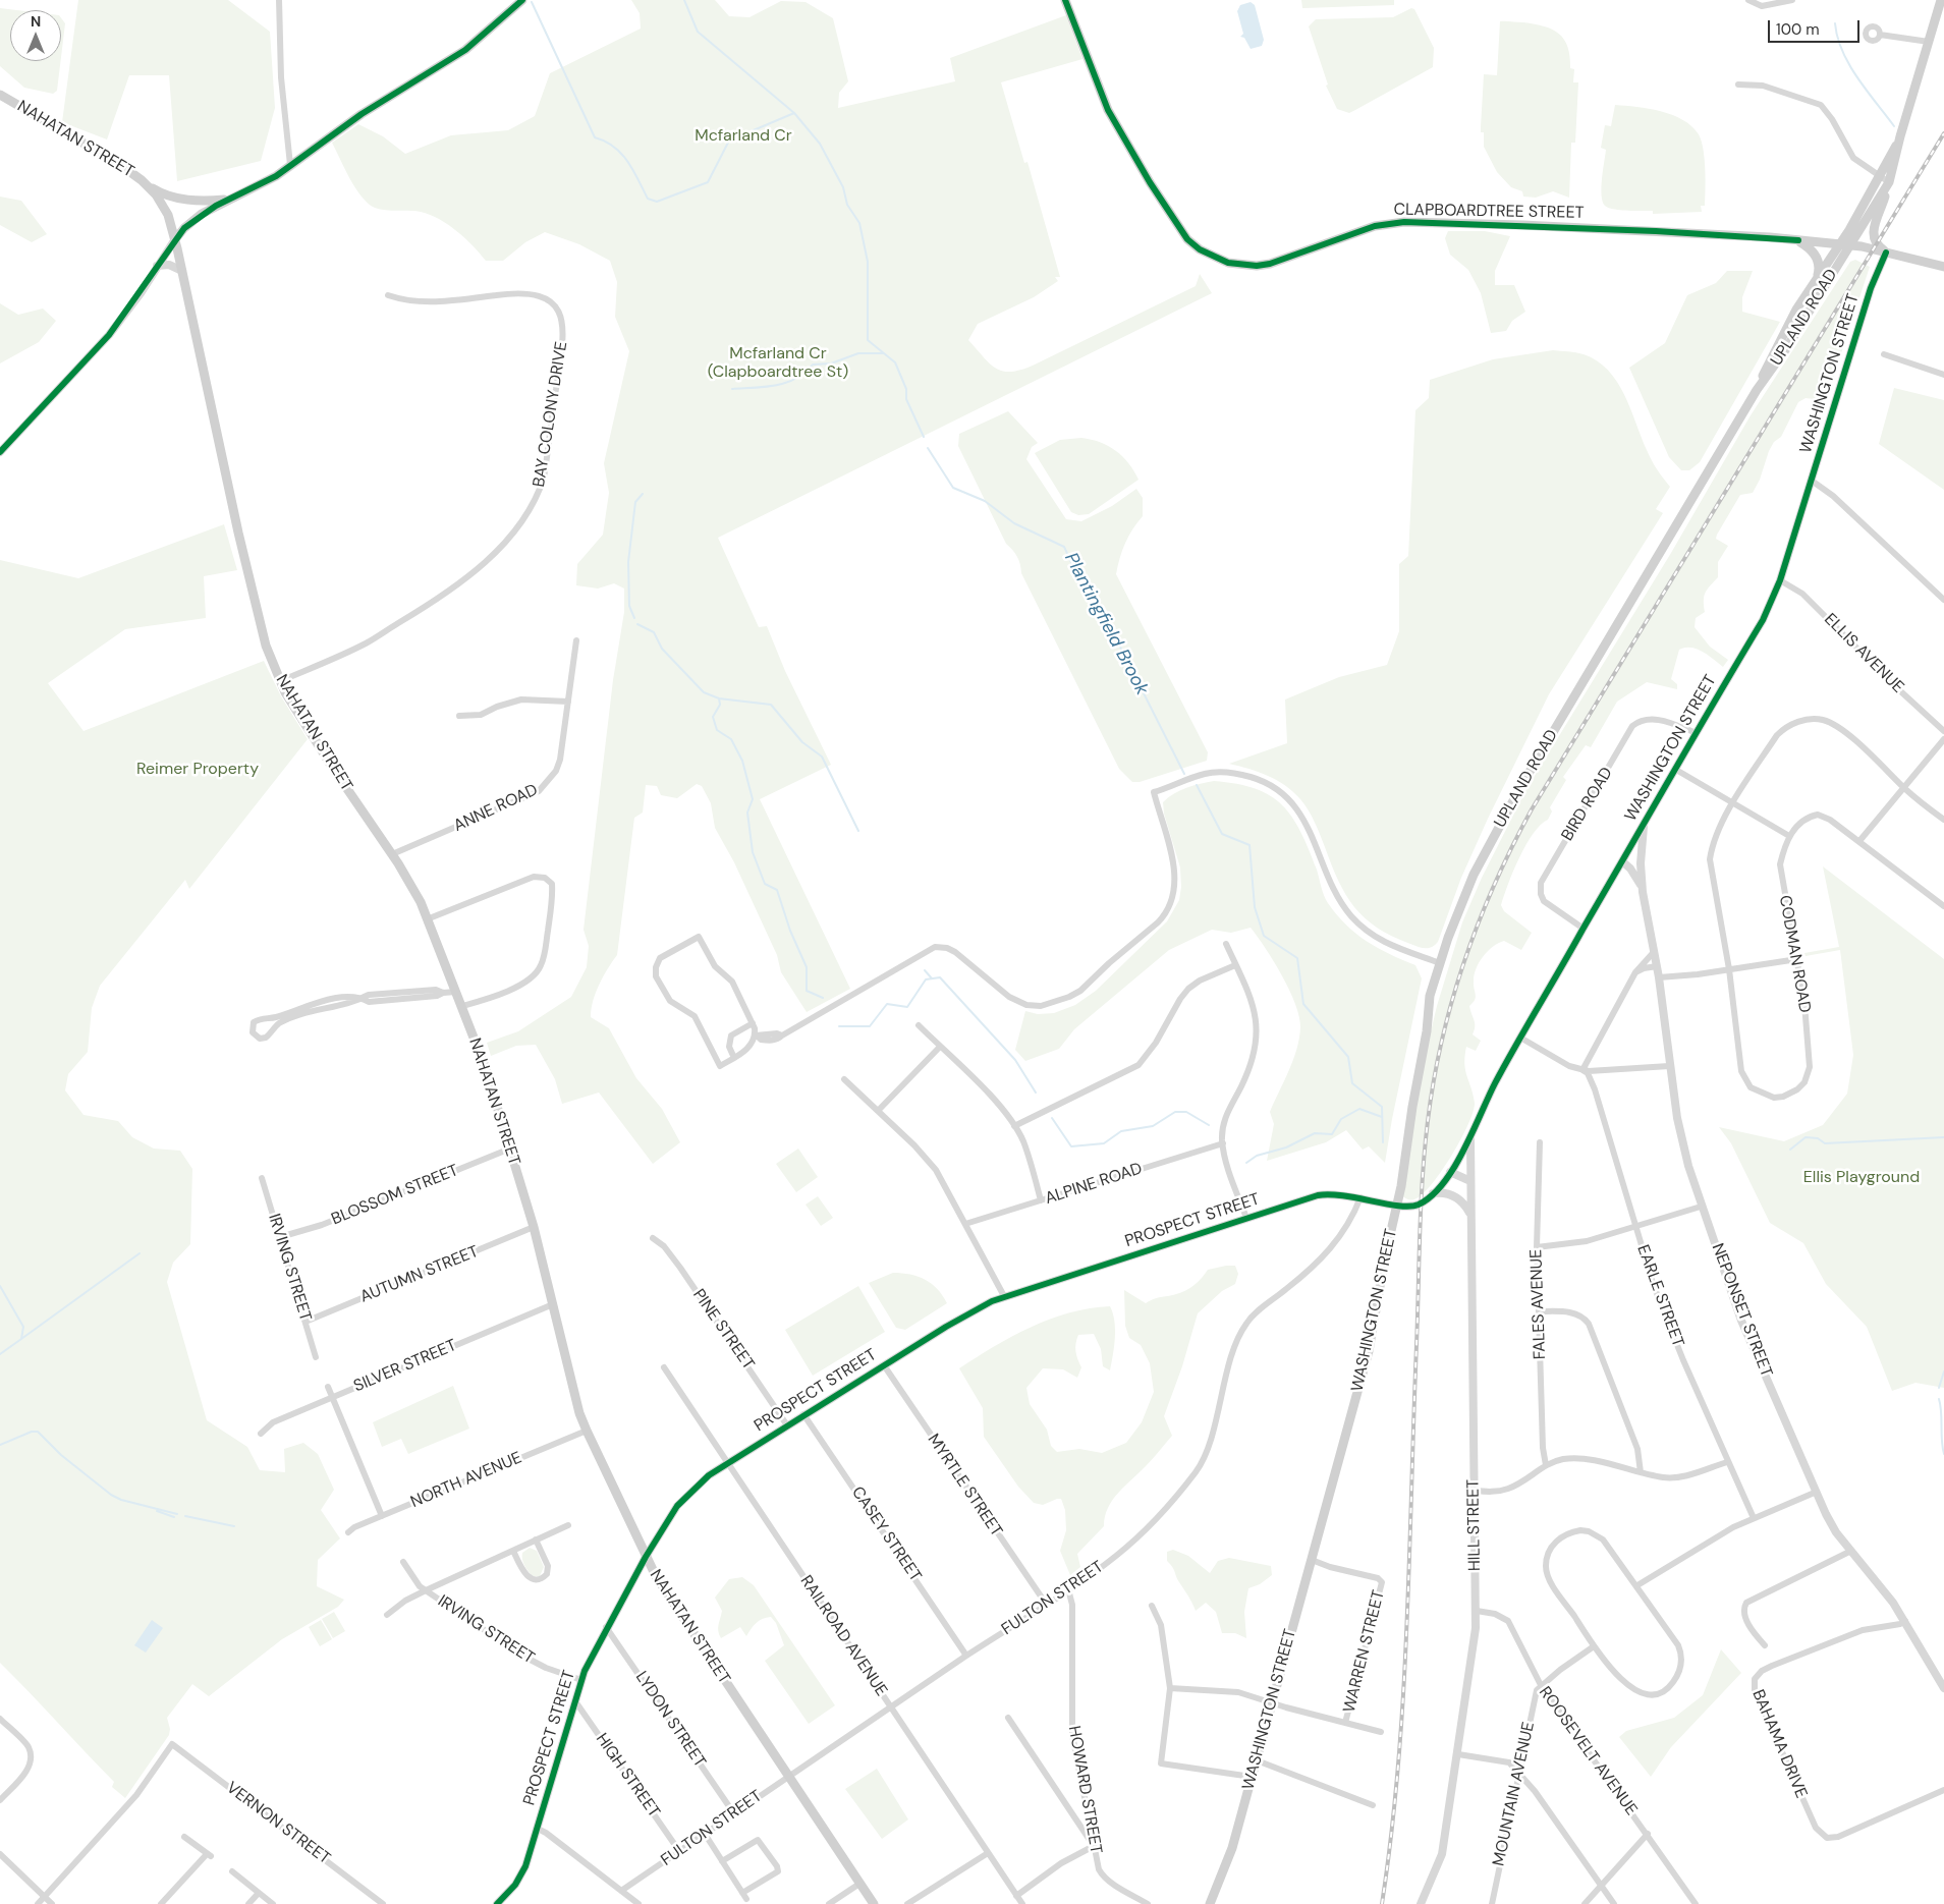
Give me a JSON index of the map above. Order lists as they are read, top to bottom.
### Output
{
  "streets": {
    "main road": [
      "NAHATAN STREET",
      "CLAPBOARDTREE STREET",
      "UPLAND ROAD",
      "WASHINGTON STREET"
    ],
    "street": [
      "BAY COLONY DRIVE",
      "ELLIS AVENUE",
      "BIRD ROAD",
      "ANNE ROAD",
      "CODMAN ROAD",
      "ALPINE ROAD",
      "BLOSSOM STREET",
      "PROSPECT STREET",
      "IRVING STREET",
      "AUTUMN STREET",
      "EARLE STREET",
      "FALES AVENUE",
      "NEPONSET STREET",
      "PINE STREET",
      "SILVER STREET",
      "NORTH AVENUE",
      "MYRTLE STREET",
      "HILL STREET",
      "CASEY STREET",
      "FULTON STREET",
      "RAILROAD AVENUE",
      "WARREN STREET",
      "LYDON STREET",
      "BAHAMA DRIVE",
      "ROOSEVELT AVENUE",
      "HIGH STREET",
      "HOWARD STREET",
      "MOUNTAIN AVENUE",
      "VERNON STREET"
    ]
  },
  "crossings": [
    ["NAHATAN STREET", "BAY COLONY DRIVE"],
    ["NAHATAN STREET", "ANNE ROAD"],
    ["NAHATAN STREET", "BLOSSOM STREET"],
    ["NAHATAN STREET", "PROSPECT STREET"],
    ["NAHATAN STREET", "AUTUMN STREET"],
    ["NAHATAN STREET", "SILVER STREET"],
    ["NAHATAN STREET", "NORTH AVENUE"],
    ["NAHATAN STREET", "FULTON STREET"],
    ["CLAPBOARDTREE STREET", "UPLAND ROAD"],
    ["CLAPBOARDTREE STREET", "WASHINGTON STREET"],
    ["UPLAND ROAD", "WASHINGTON STREET"],
    ["UPLAND ROAD", "PROSPECT STREET"],
    ["WASHINGTON STREET", "ELLIS AVENUE"],
    ["WASHINGTON STREET", "BIRD ROAD"],
    ["WASHINGTON STREET", "PROSPECT STREET"],
    ["WASHINGTON STREET", "NEPONSET STREET"],
    ["WASHINGTON STREET", "HILL STREET"],
    ["WASHINGTON STREET", "WARREN STREET"],
    ["BLOSSOM STREET", "IRVING STREET"],
    ["PROSPECT STREET", "IRVING STREET"],
    ["PROSPECT STREET", "PINE STREET"],
    ["PROSPECT STREET", "MYRTLE STREET"],
    ["PROSPECT STREET", "CASEY STREET"],
    ["PROSPECT STREET", "FULTON STREET"],
    ["PROSPECT STREET", "RAILROAD AVENUE"],
    ["PROSPECT STREET", "LYDON STREET"],
    ["PROSPECT STREET", "HIGH STREET"],
    ["IRVING STREET", "AUTUMN STREET"],
    ["NEPONSET STREET", "BAHAMA DRIVE"],
    ["MYRTLE STREET", "FULTON STREET"],
    ["HILL STREET", "ROOSEVELT AVENUE"],
    ["CASEY STREET", "FULTON STREET"],
    ["FULTON STREET", "RAILROAD AVENUE"],
    ["FULTON STREET", "LYDON STREET"],
    ["FULTON STREET", "HIGH STREET"],
    ["FULTON STREET", "HOWARD STREET"],
    ["ROOSEVELT AVENUE", "MOUNTAIN AVENUE"]
  ],
  "water": ["Plantingfield Brook"],
  "parks": [
    "Mcfarland Cr",
    "Mcfarland Cr (Clapboardtree St)",
    "Reimer Property",
    "Ellis Playground"
  ],
  "scale_bar": "100 m",
  "north": "top"
}
